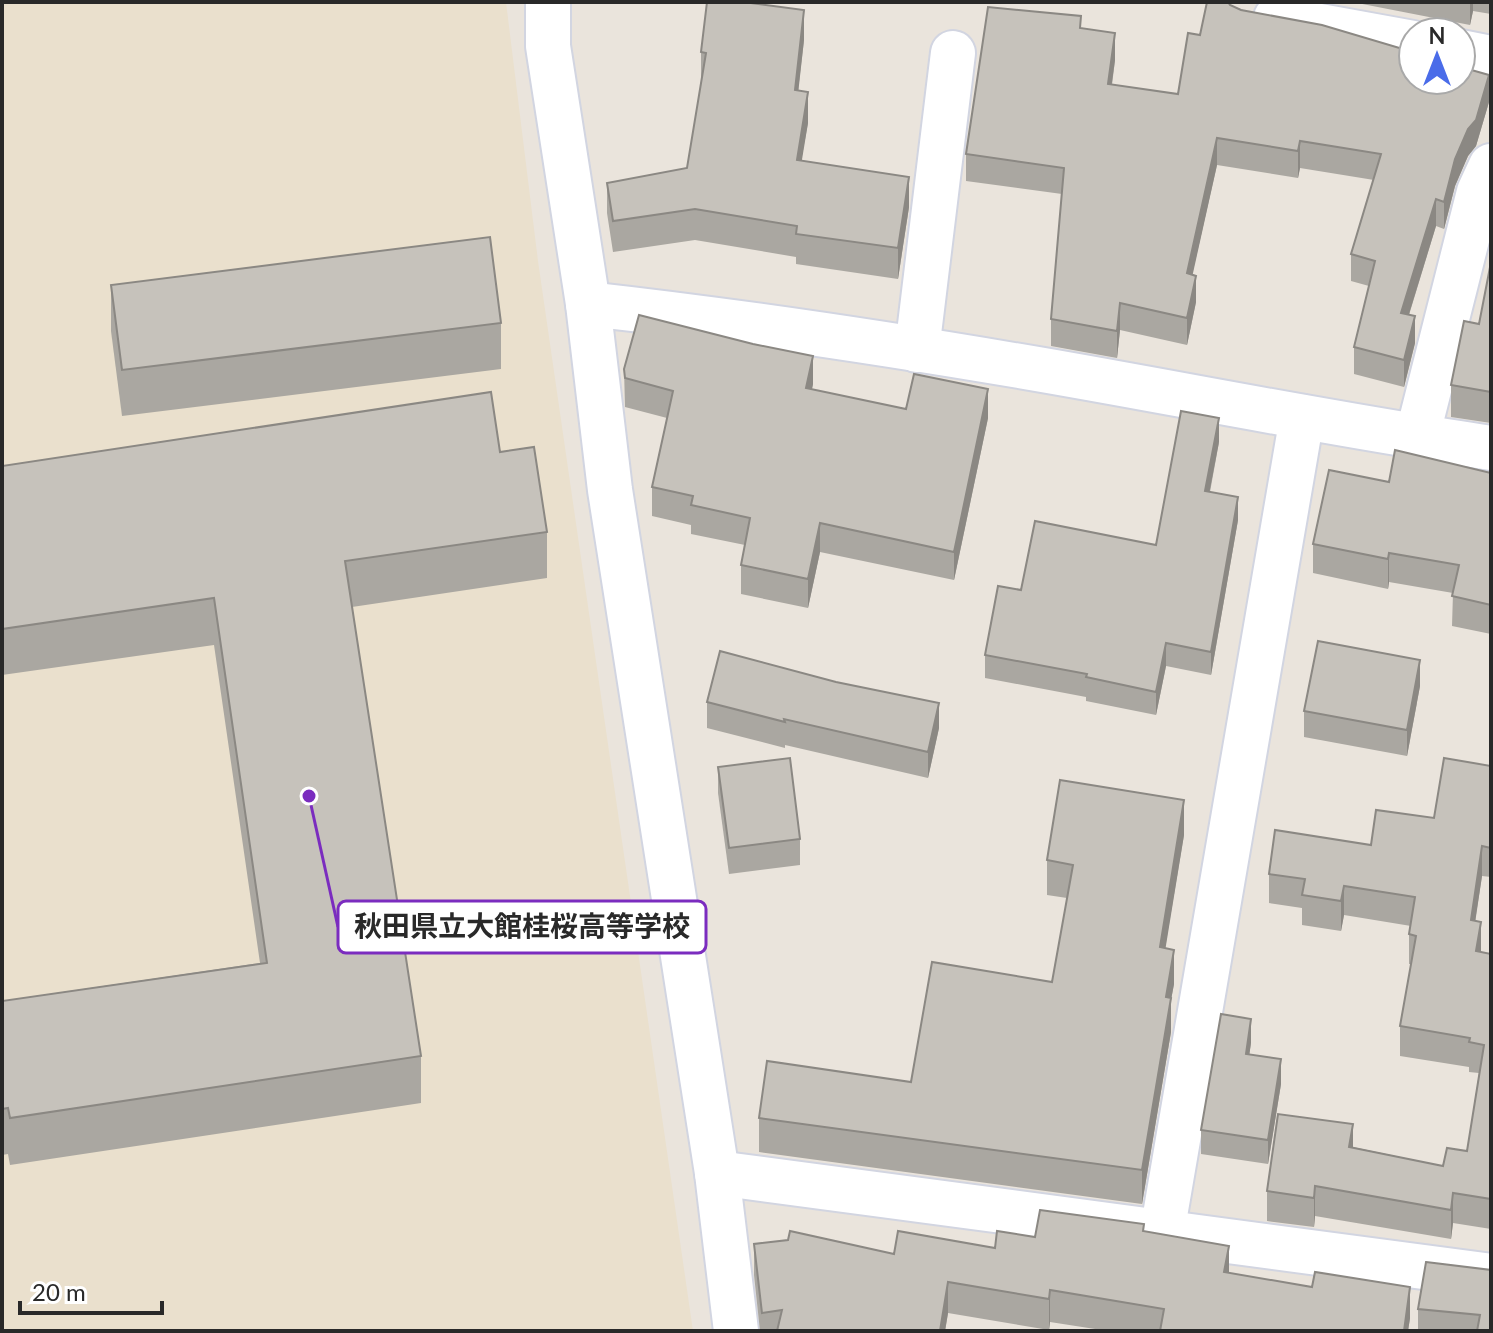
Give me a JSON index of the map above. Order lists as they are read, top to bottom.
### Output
{
  "places": ["秋田県立大館桂桜高等学校"],
  "scale_bar": "20 m",
  "north": "top"
}
